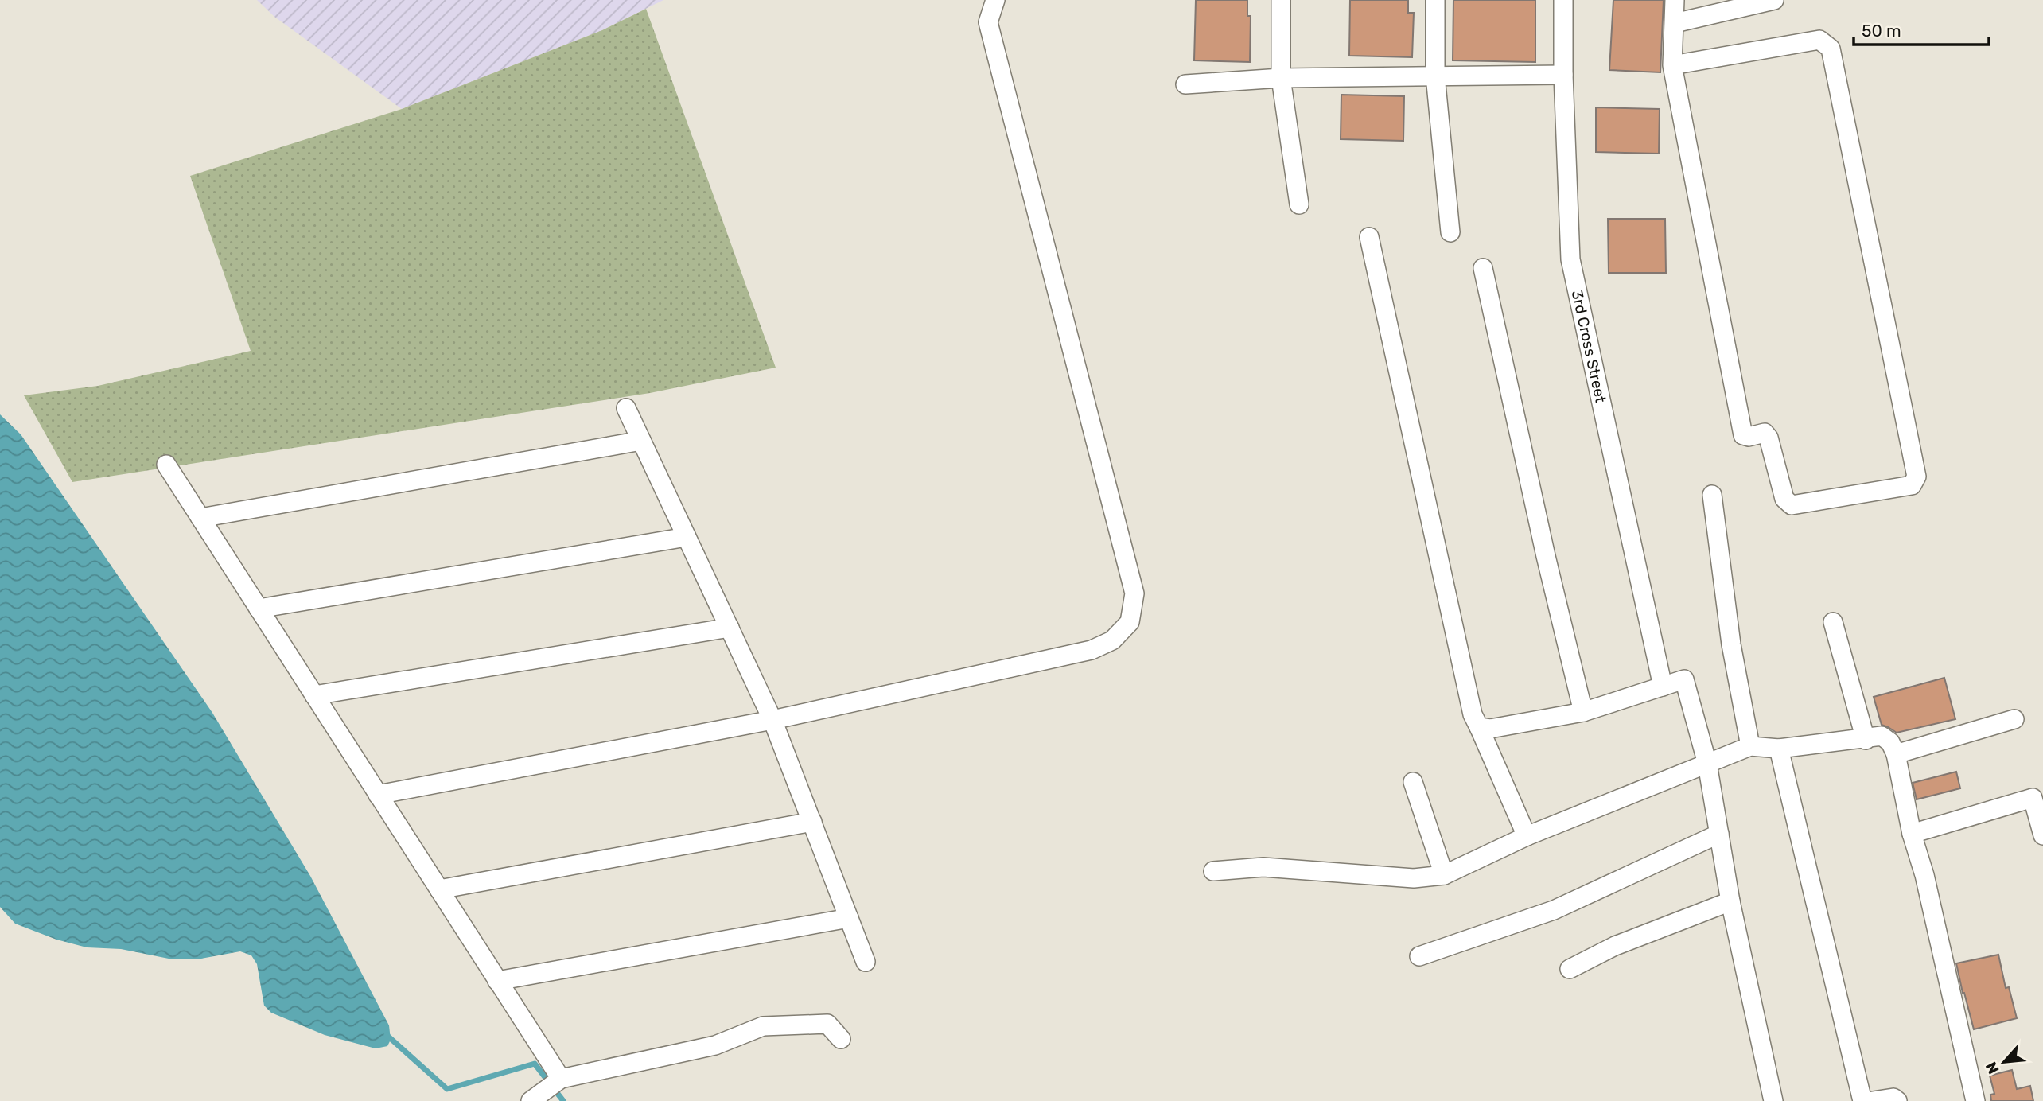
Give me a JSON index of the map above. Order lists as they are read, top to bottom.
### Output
{
  "streets": {
    "street": ["3rd Cross Street"]
  },
  "scale_bar": "50 m",
  "north": "bottom left"
}
